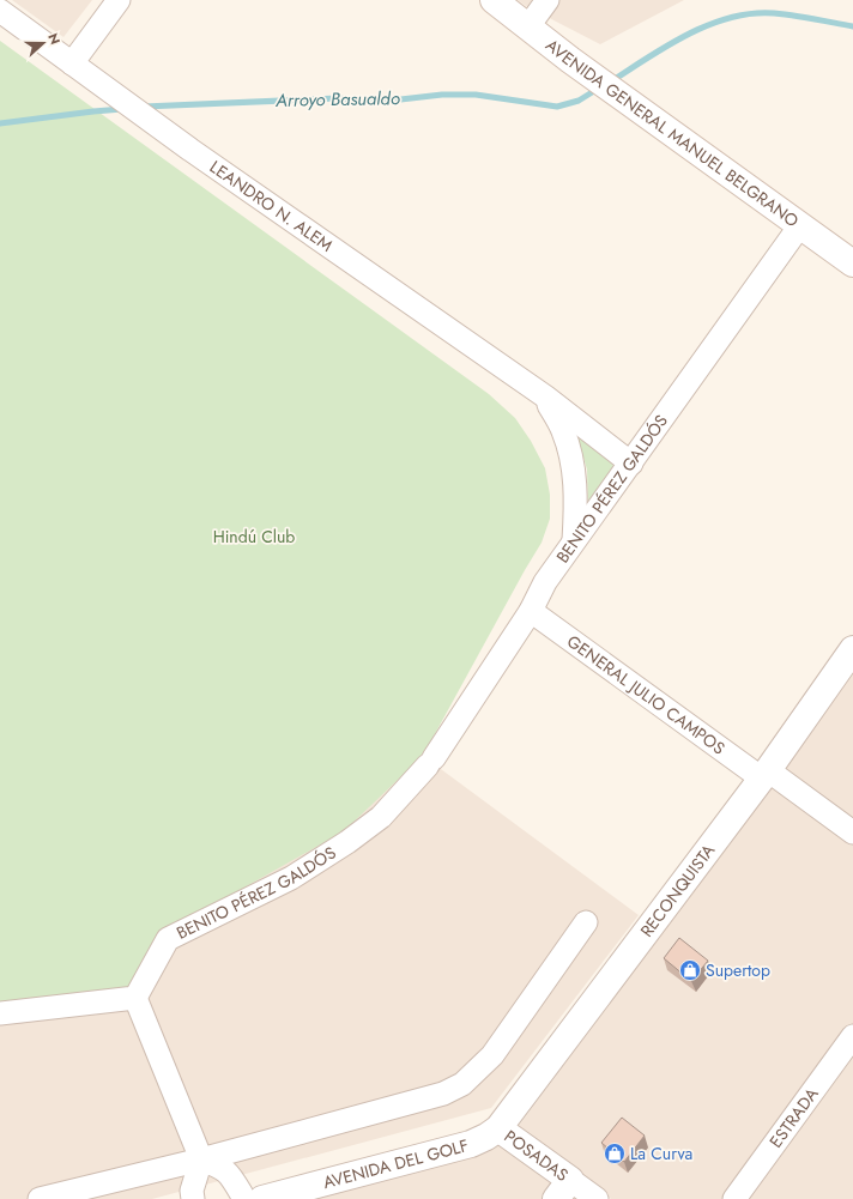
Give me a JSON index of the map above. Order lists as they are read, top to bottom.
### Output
{
  "streets": {
    "street": [
      "AVENIDA GENERAL MANUEL BELGRANO",
      "LEANDRO N. ALEM",
      "BENITO PÉREZ GALDÓS",
      "GENERAL JULIO CAMPOS",
      "RECONQUISTA",
      "ESTRADA",
      "POSADAS",
      "AVENIDA DEL GOLF"
    ]
  },
  "crossings": [
    ["AVENIDA GENERAL MANUEL BELGRANO", "BENITO PÉREZ GALDÓS"],
    ["LEANDRO N. ALEM", "BENITO PÉREZ GALDÓS"],
    ["BENITO PÉREZ GALDÓS", "GENERAL JULIO CAMPOS"],
    ["GENERAL JULIO CAMPOS", "RECONQUISTA"],
    ["RECONQUISTA", "POSADAS"],
    ["RECONQUISTA", "AVENIDA DEL GOLF"],
    ["POSADAS", "AVENIDA DEL GOLF"]
  ],
  "water": ["Arroyo Basualdo"],
  "parks": ["Hindú Club"],
  "places": {
    "shop": ["Supertop", "La Curva"]
  },
  "north": "right"
}
